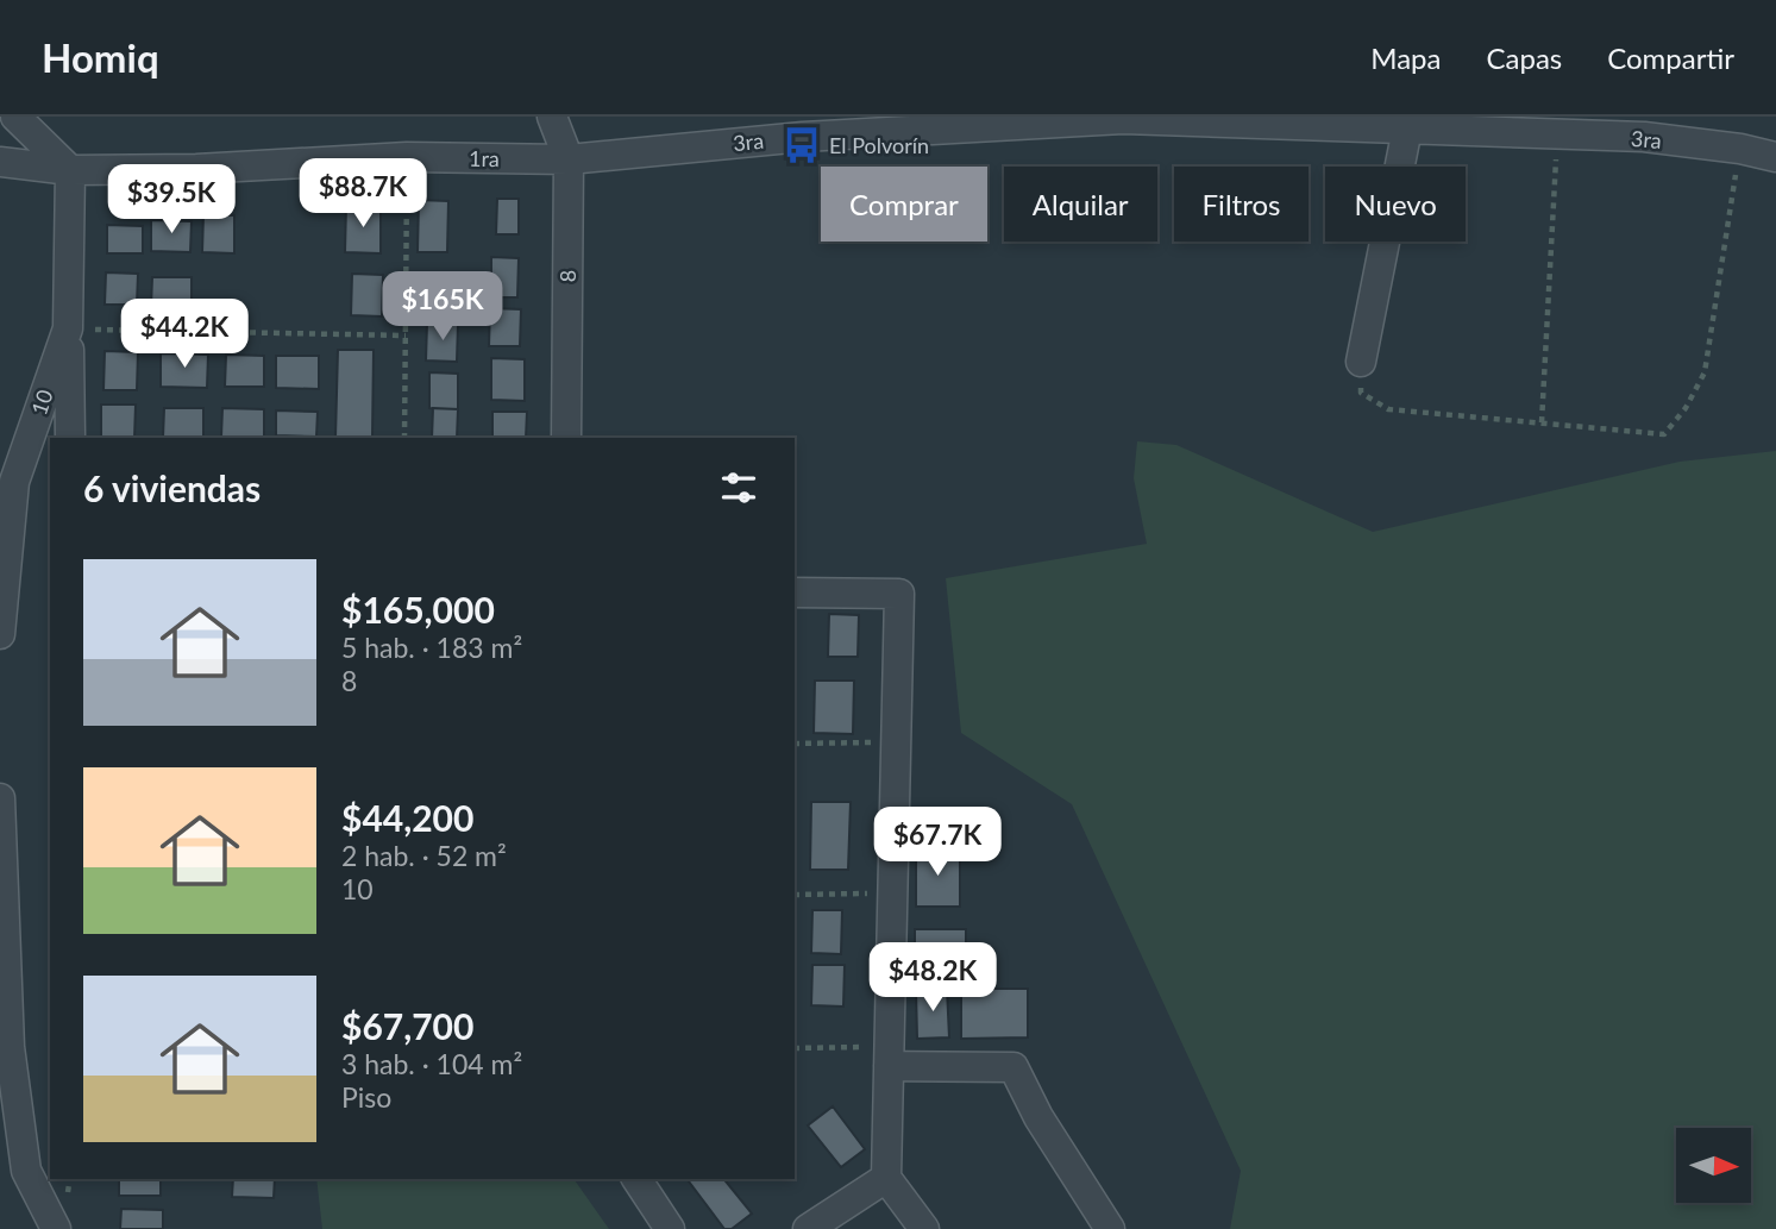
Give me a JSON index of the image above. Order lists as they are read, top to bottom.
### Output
{
  "streets": {
    "street": [
      "3ra",
      "1ra",
      "8",
      "10"
    ]
  },
  "crossings": [
    ["3ra", "1ra"],
    ["3ra", "8"],
    ["1ra", "8"],
    ["1ra", "10"]
  ],
  "places": {
    "bus stop": ["El Polvorín"]
  },
  "north": "right",
  "page": {
    "header": "Homiq",
    "nav": ["Mapa", "Capas", "Compartir"],
    "price": [
      "$88.7K",
      "$39.5K",
      "$165K",
      "$44.2K",
      "$67.7K",
      "$48.2K"
    ],
    "chip": [
      "Comprar",
      "Alquilar",
      "Filtros",
      "Nuevo"
    ],
    "heading": "6 viviendas",
    "list": [
      {
        "name": "$165,000",
        "note": "5 hab. · 183 m² · 8"
      },
      {
        "name": "$44,200",
        "note": "2 hab. · 52 m² · 10"
      },
      {
        "name": "$67,700",
        "note": "3 hab. · 104 m² · Piso"
      }
    ]
  }
}
